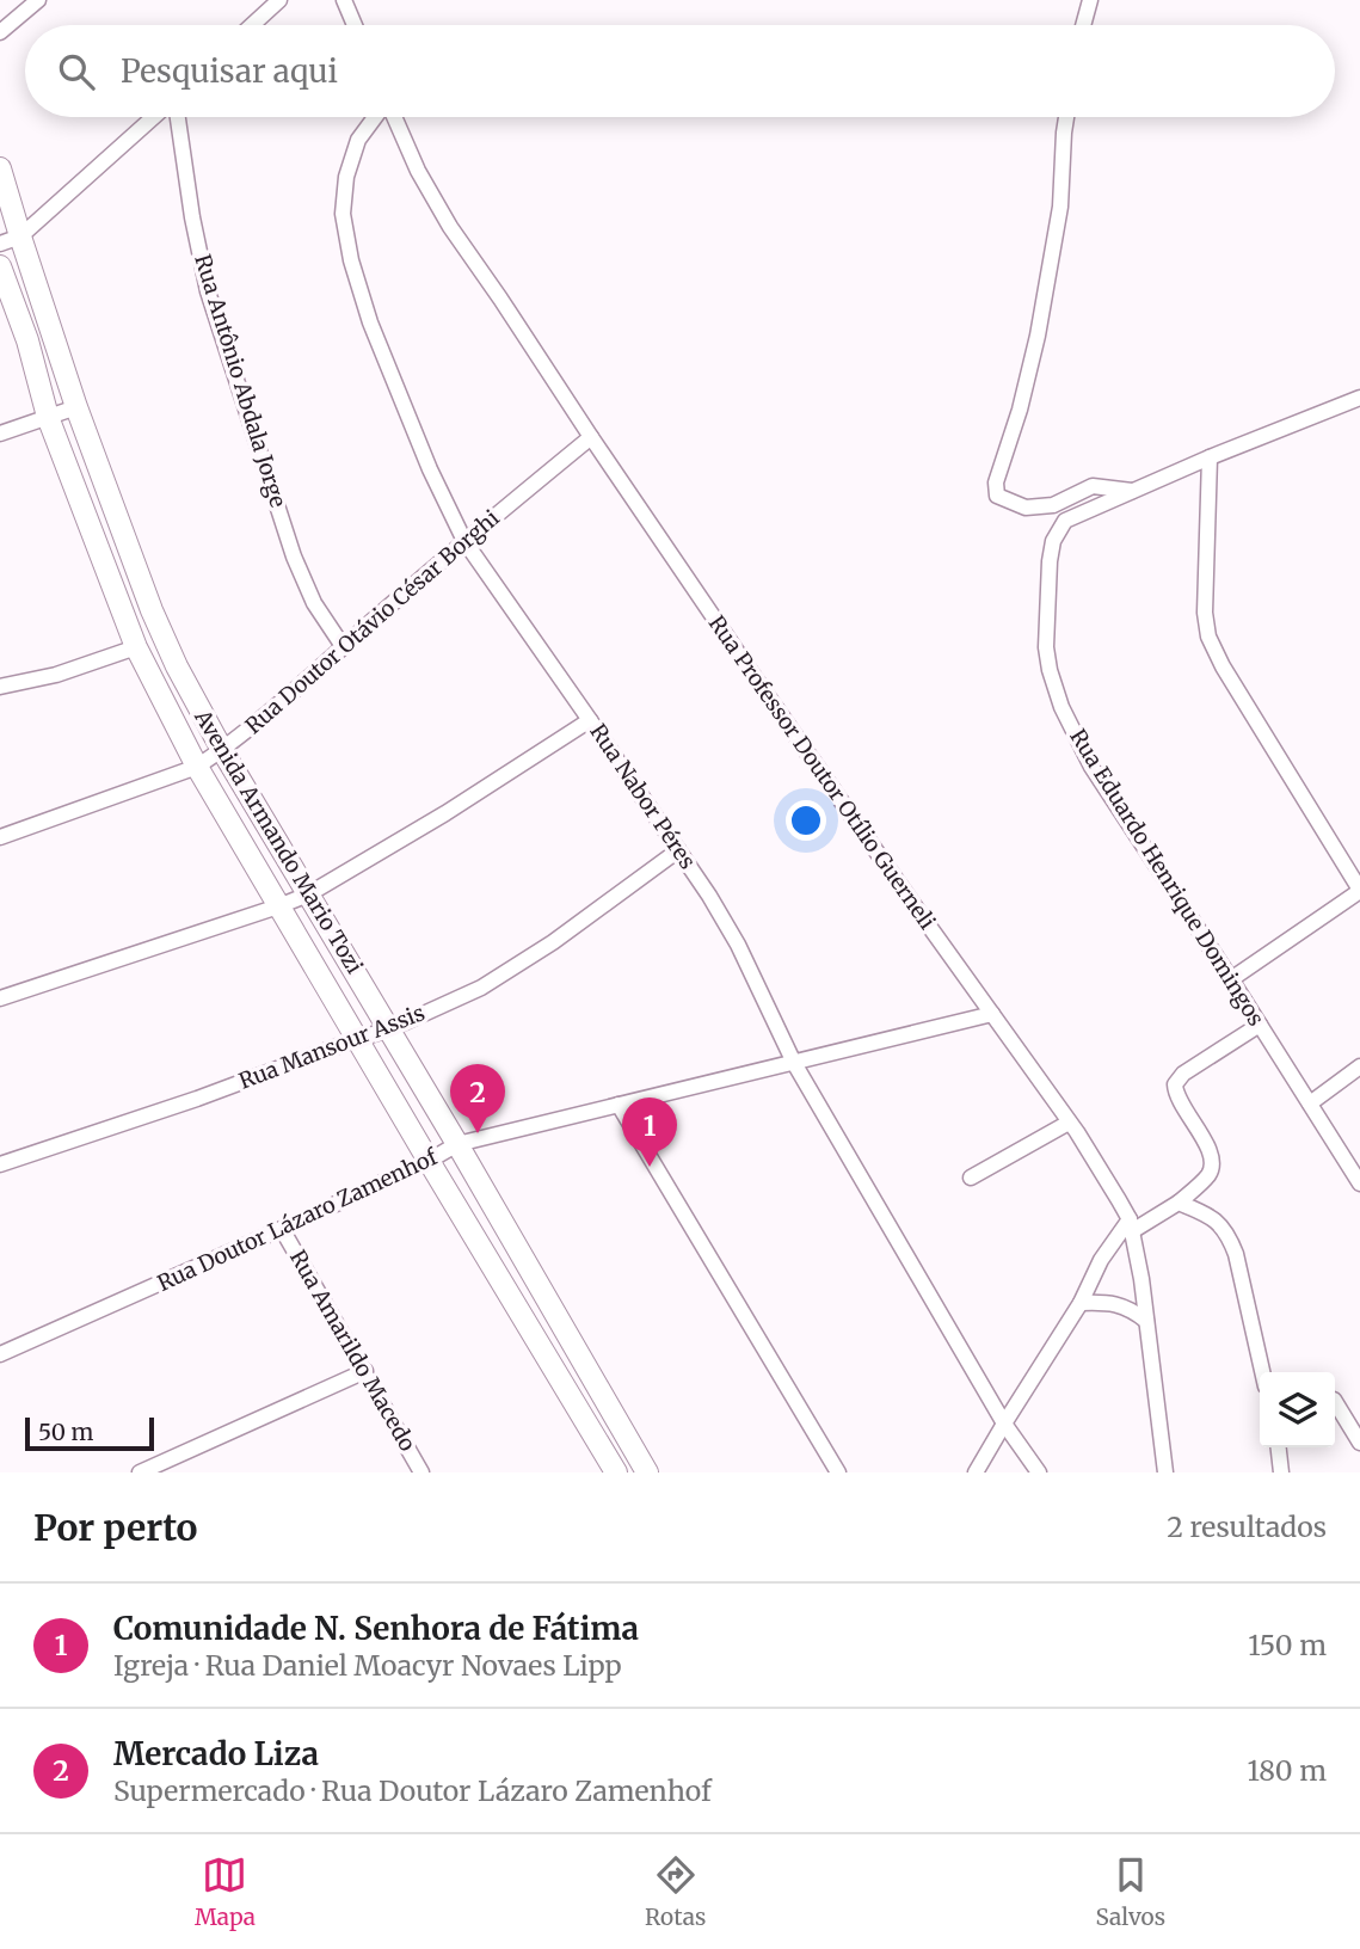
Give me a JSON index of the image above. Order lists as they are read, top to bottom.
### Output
{
  "streets": {
    "street": [
      "Rua Antônio Abdala Jorge",
      "Rua Doutor Otávio César Borghi",
      "Rua Professor Doutor Otílio Guerneli",
      "Rua Nabor Péres",
      "Avenida Armando Mario Tozi",
      "Rua Eduardo Henrique Domingos",
      "Rua Mansour Assis",
      "Rua Doutor Lázaro Zamenhof",
      "Rua Amarildo Macedo"
    ]
  },
  "crossings": [
    ["Rua Antônio Abdala Jorge", "Rua Doutor Otávio César Borghi"],
    ["Rua Doutor Otávio César Borghi", "Rua Professor Doutor Otílio Guerneli"],
    ["Rua Doutor Otávio César Borghi", "Rua Nabor Péres"],
    ["Rua Doutor Otávio César Borghi", "Avenida Armando Mario Tozi"],
    ["Rua Professor Doutor Otílio Guerneli", "Rua Doutor Lázaro Zamenhof"],
    ["Rua Nabor Péres", "Rua Mansour Assis"],
    ["Rua Nabor Péres", "Rua Doutor Lázaro Zamenhof"],
    ["Avenida Armando Mario Tozi", "Rua Mansour Assis"],
    ["Avenida Armando Mario Tozi", "Rua Doutor Lázaro Zamenhof"],
    ["Rua Doutor Lázaro Zamenhof", "Rua Amarildo Macedo"]
  ],
  "scale_bar": "50 m",
  "page": {
    "search": "Pesquisar aqui",
    "pins": ["2", "1"],
    "scale": "50 m",
    "heading": ["Por perto", "2 resultados"],
    "list": [
      {
        "mark": "1",
        "name": "Comunidade N. Senhora de Fátima",
        "note": "Igreja · Rua Daniel Moacyr Novaes Lipp",
        "value": "150 m"
      },
      {
        "mark": "2",
        "name": "Mercado Liza",
        "note": "Supermercado · Rua Doutor Lázaro Zamenhof",
        "value": "180 m"
      }
    ],
    "nav": ["Mapa", "Rotas", "Salvos"]
  }
}
